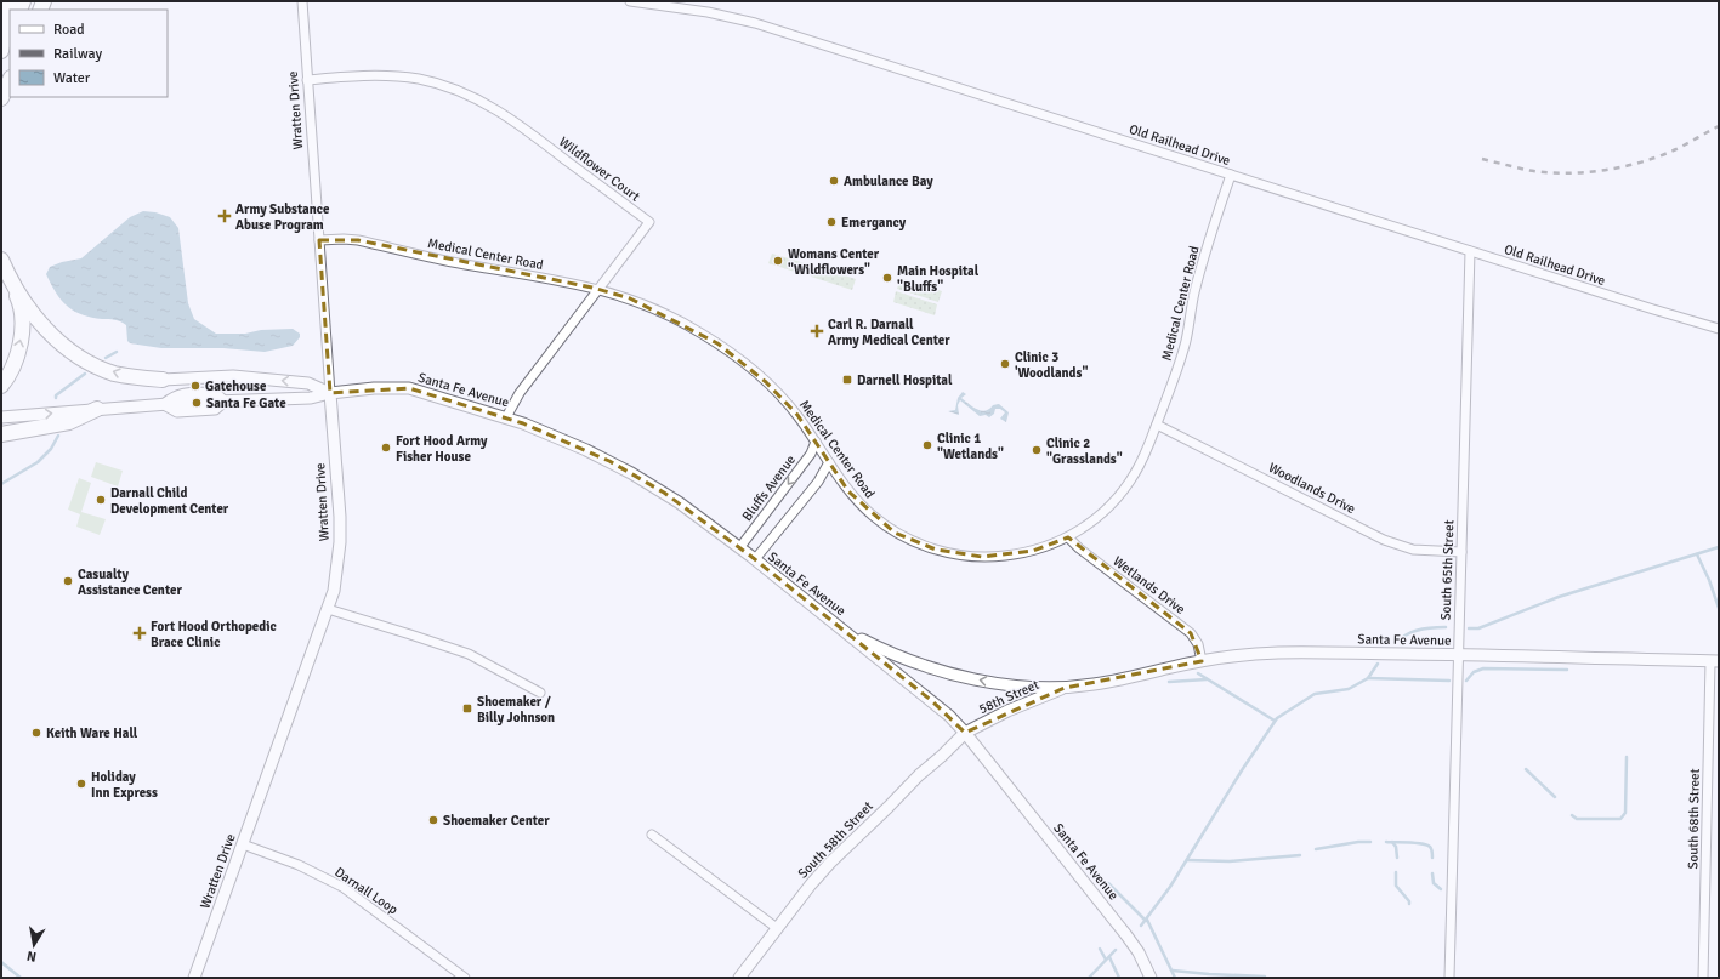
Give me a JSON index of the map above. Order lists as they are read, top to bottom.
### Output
{
  "streets": {
    "street": [
      "Wratten Drive",
      "Old Railhead Drive",
      "Wildflower Court",
      "Medical Center Road",
      "Santa Fe Avenue",
      "Bluffs Avenue",
      "Woodlands Drive",
      "South 65th Street",
      "Wetlands Drive",
      "58th Street",
      "South 68th Street",
      "South 58th Street",
      "Darnall Loop"
    ]
  },
  "crossings": [
    ["Wratten Drive", "Wildflower Court"],
    ["Wratten Drive", "Medical Center Road"],
    ["Wratten Drive", "Santa Fe Avenue"],
    ["Wratten Drive", "Darnall Loop"],
    ["Old Railhead Drive", "Medical Center Road"],
    ["Old Railhead Drive", "South 65th Street"],
    ["Wildflower Court", "Medical Center Road"],
    ["Wildflower Court", "Santa Fe Avenue"],
    ["Medical Center Road", "Bluffs Avenue"],
    ["Medical Center Road", "Woodlands Drive"],
    ["Medical Center Road", "Wetlands Drive"],
    ["Santa Fe Avenue", "Bluffs Avenue"],
    ["Santa Fe Avenue", "South 65th Street"],
    ["Santa Fe Avenue", "Wetlands Drive"],
    ["Santa Fe Avenue", "58th Street"],
    ["Santa Fe Avenue", "South 68th Street"],
    ["Santa Fe Avenue", "South 58th Street"],
    ["Woodlands Drive", "South 65th Street"],
    ["58th Street", "South 58th Street"]
  ],
  "places": {
    "other": [
      "Ambulance Bay",
      "Emergancy",
      "Womans Center \"Wildflowers\"",
      "Main Hospital \"Bluffs\"",
      "Clinic 3 'Woodlands\"",
      "Gatehouse",
      "Santa Fe Gate",
      "Clinic 1 \"Wetlands\"",
      "Fort Hood Army Fisher House",
      "Clinic 2 \"Grasslands\"",
      "Darnall Child Development Center",
      "Casualty Assistance Center",
      "Keith Ware Hall",
      "Holiday Inn Express",
      "Shoemaker Center"
    ],
    "health": ["Army Substance Abuse Program", "Carl R. Darnall Army Medical Center", "Fort Hood Orthopedic Brace Clinic"],
    "transit": ["Darnell Hospital", "Shoemaker / Billy Johnson"]
  },
  "legend": ["Road", "Railway", "Water"],
  "north": "bottom"
}
